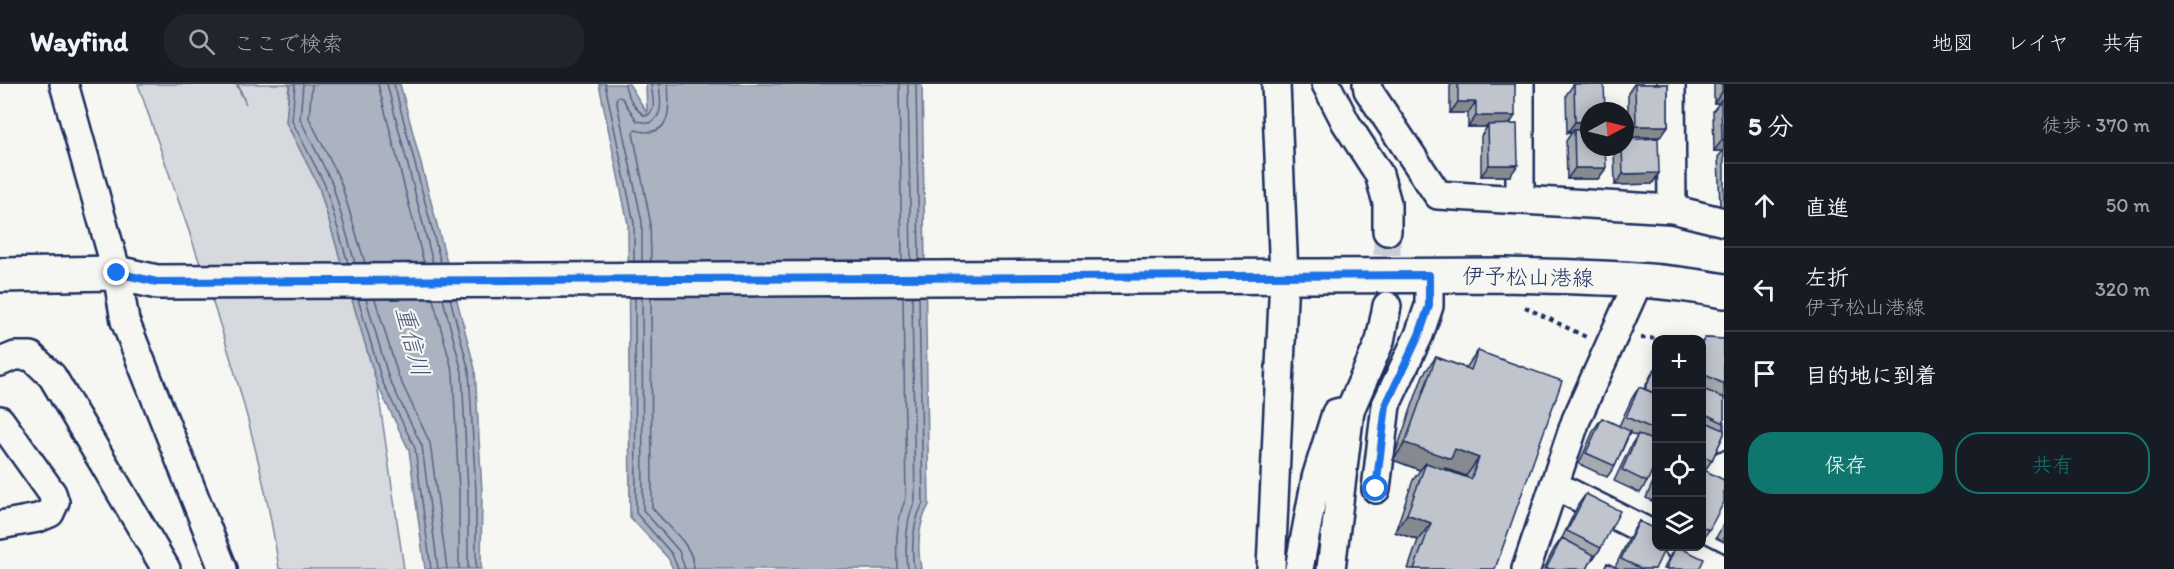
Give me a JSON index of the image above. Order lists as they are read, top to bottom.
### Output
{
  "streets": {
    "main road": ["伊予松山港線"]
  },
  "water": ["重信川"],
  "north": "right",
  "page": {
    "header": "Wayfind",
    "search": "ここで検索",
    "nav": ["地図", "レイヤ", "共有"],
    "heading": ["5 分", "徒歩 · 370 m"],
    "list": [
      ["直進", "50 m"],
      ["左折", "伊予松山港線", "320 m"],
      "目的地に到着"
    ],
    "map_buttons": ["+", "−"],
    "buttons": ["保存", "共有"]
  }
}
